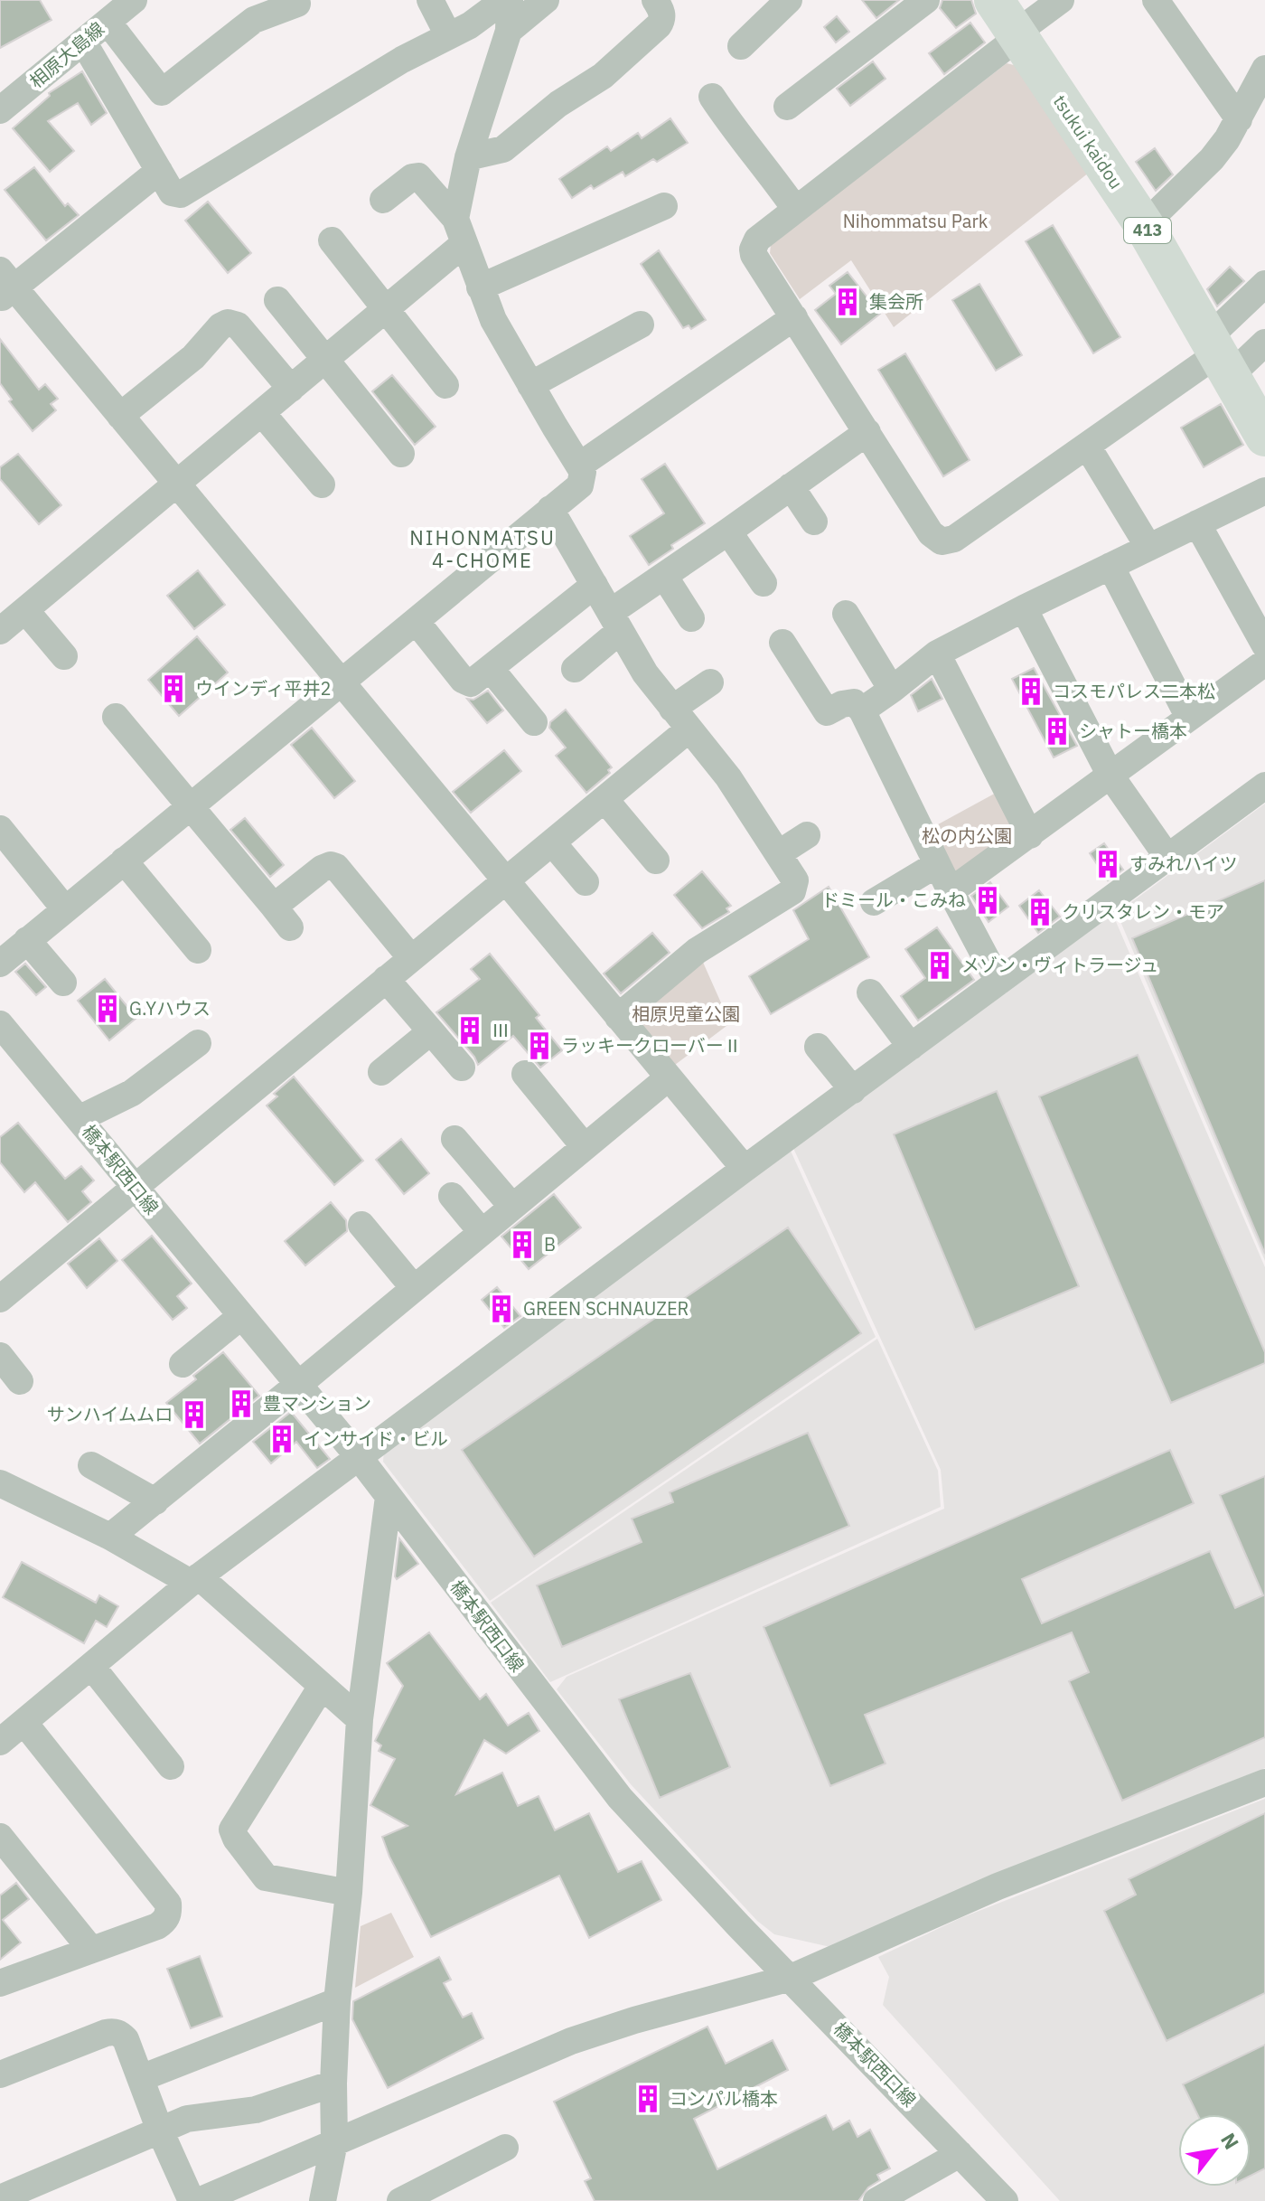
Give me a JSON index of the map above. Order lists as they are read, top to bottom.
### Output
{
  "streets": {
    "highway": ["tsukui kaidou", "413"],
    "street": ["相原大島線", "橋本駅西口線"]
  },
  "districts": ["NIHONMATSU 4-CHOME"],
  "parks": ["Nihommatsu Park", "松の内公園", "相原児童公園"],
  "places": {
    "building": [
      "集会所",
      "ウインディ平井2",
      "コスモパレス二本松",
      "シャトー橋本",
      "すみれハイツ",
      "ドミール・こみね",
      "クリスタレン・モア",
      "メゾン・ヴィトラージュ",
      "G.Yハウス",
      "Ⅲ",
      "ラッキークローバーⅡ",
      "B",
      "GREEN SCHNAUZER",
      "豊マンション",
      "サンハイムムロ",
      "インサイド・ビル",
      "コンパル橋本"
    ]
  },
  "north": "top right"
}
